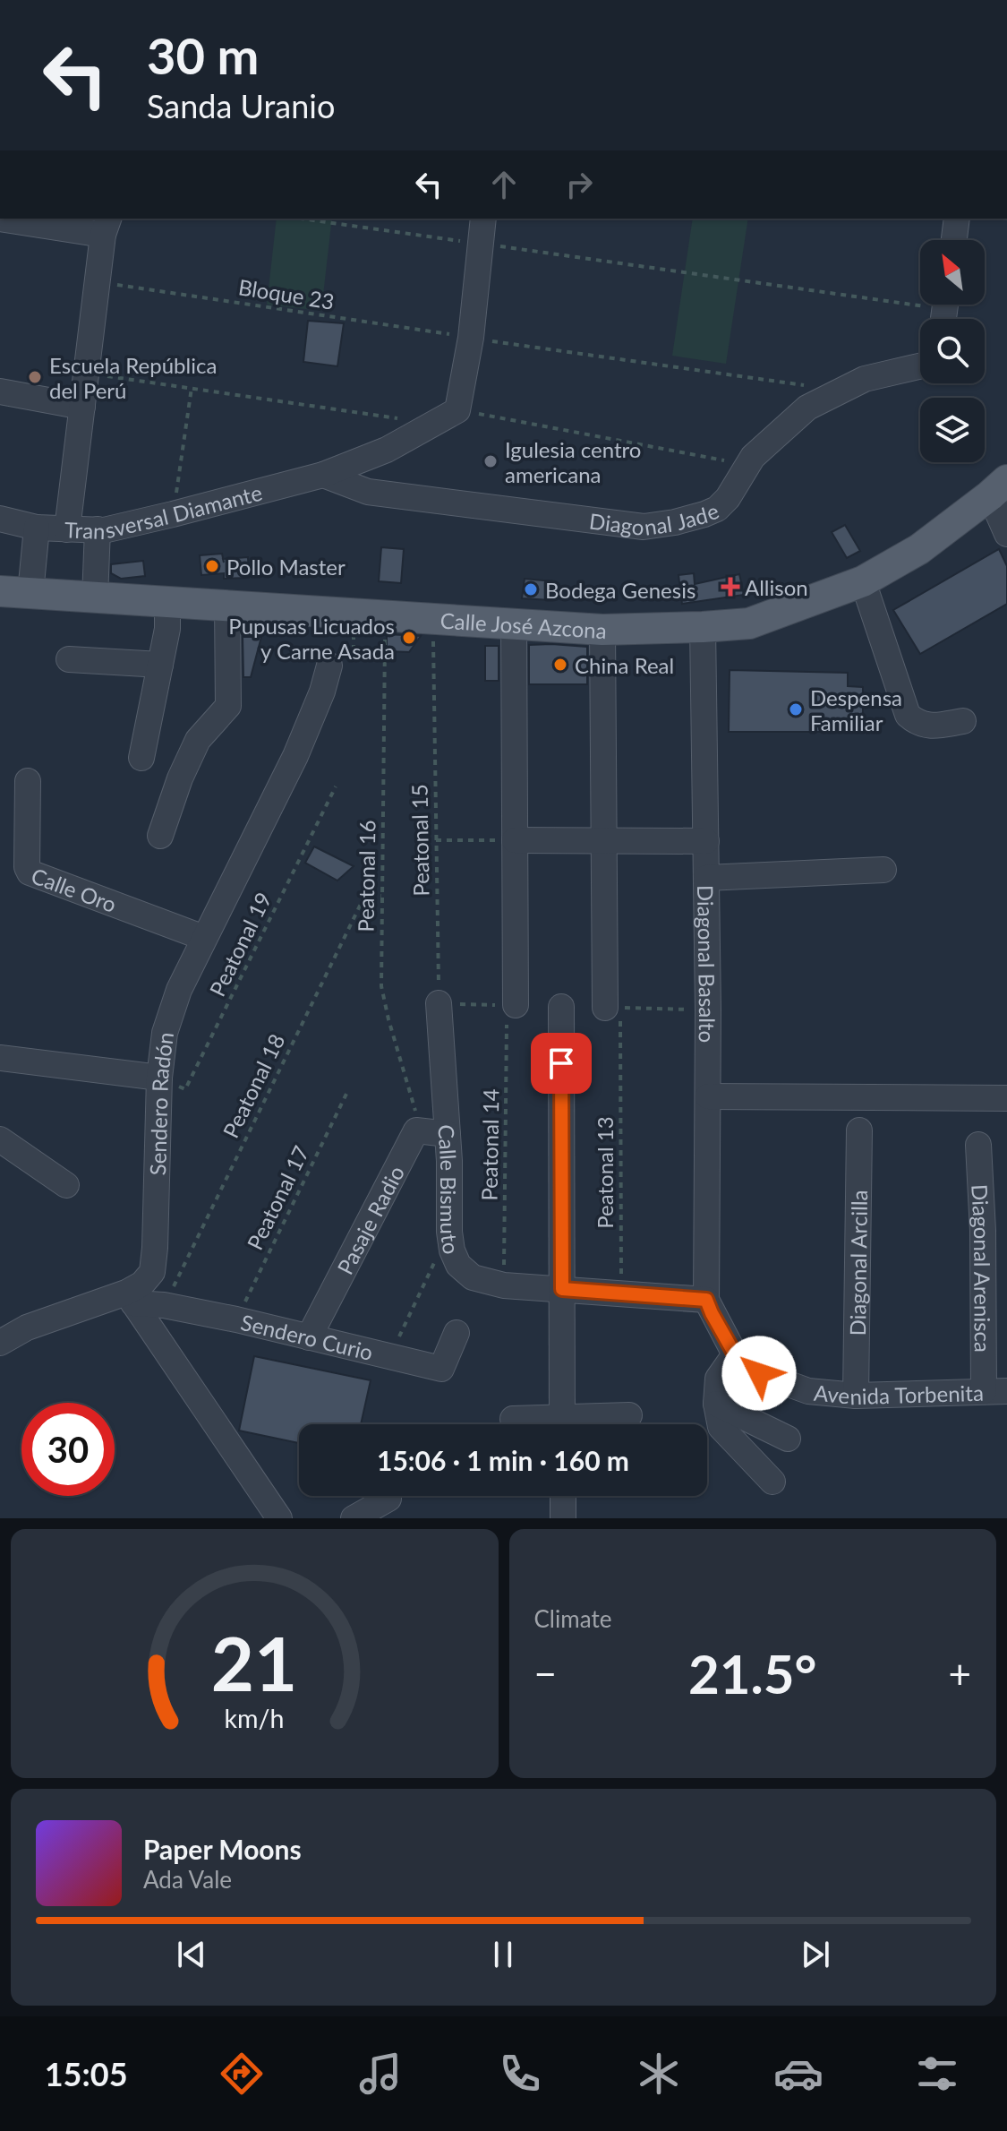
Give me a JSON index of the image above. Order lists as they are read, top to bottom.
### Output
{
  "streets": {
    "main road": ["Calle José Azcona"],
    "street": [
      "Transversal Diamante",
      "Diagonal Jade",
      "Calle Oro",
      "Diagonal Basalto",
      "Sendero Radón",
      "Calle Bismuto",
      "Pasaje Radio",
      "Diagonal Arcilla",
      "Diagonal Arenisca",
      "Sendero Curio",
      "Avenida Torbenita"
    ],
    "path": [
      "Bloque 23",
      "Peatonal 15",
      "Peatonal 16",
      "Peatonal 19",
      "Peatonal 18",
      "Peatonal 14",
      "Peatonal 13",
      "Peatonal 17"
    ]
  },
  "crossings": [
    ["Bloque 23", "Diagonal Jade"],
    ["Transversal Diamante", "Diagonal Jade"],
    ["Calle José Azcona", "Peatonal 15"],
    ["Calle José Azcona", "Peatonal 16"],
    ["Calle José Azcona", "Diagonal Basalto"],
    ["Peatonal 15", "Calle Bismuto"],
    ["Peatonal 16", "Peatonal 18"],
    ["Peatonal 16", "Pasaje Radio"],
    ["Calle Oro", "Sendero Radón"],
    ["Peatonal 19", "Sendero Radón"],
    ["Diagonal Basalto", "Calle Bismuto"],
    ["Diagonal Basalto", "Avenida Torbenita"],
    ["Peatonal 18", "Sendero Curio"],
    ["Sendero Radón", "Sendero Curio"],
    ["Peatonal 14", "Calle Bismuto"],
    ["Peatonal 13", "Calle Bismuto"],
    ["Calle Bismuto", "Avenida Torbenita"],
    ["Peatonal 17", "Sendero Curio"],
    ["Pasaje Radio", "Sendero Curio"],
    ["Diagonal Arcilla", "Avenida Torbenita"],
    ["Diagonal Arenisca", "Avenida Torbenita"]
  ],
  "places": {
    "other": [
      "Escuela República del Perú",
      "Igulesia centro americana",
      "Pollo Master",
      "Bodega Genesis",
      "Pupusas Licuados y Carne Asada",
      "China Real",
      "Despensa Familiar"
    ],
    "health": ["Allison"]
  },
  "north": "top left",
  "page": {
    "turn": ["30 m", "Sanda Uranio"],
    "limit": "30",
    "trip": "15:06 · 1 min · 160 m",
    "tile": "Climate",
    "heat": ["−", "21.5°", "+"],
    "song": ["Paper Moons", "Ada Vale"],
    "tabs": "15:05",
    "gauge": ["21", "km/h"]
  }
}
